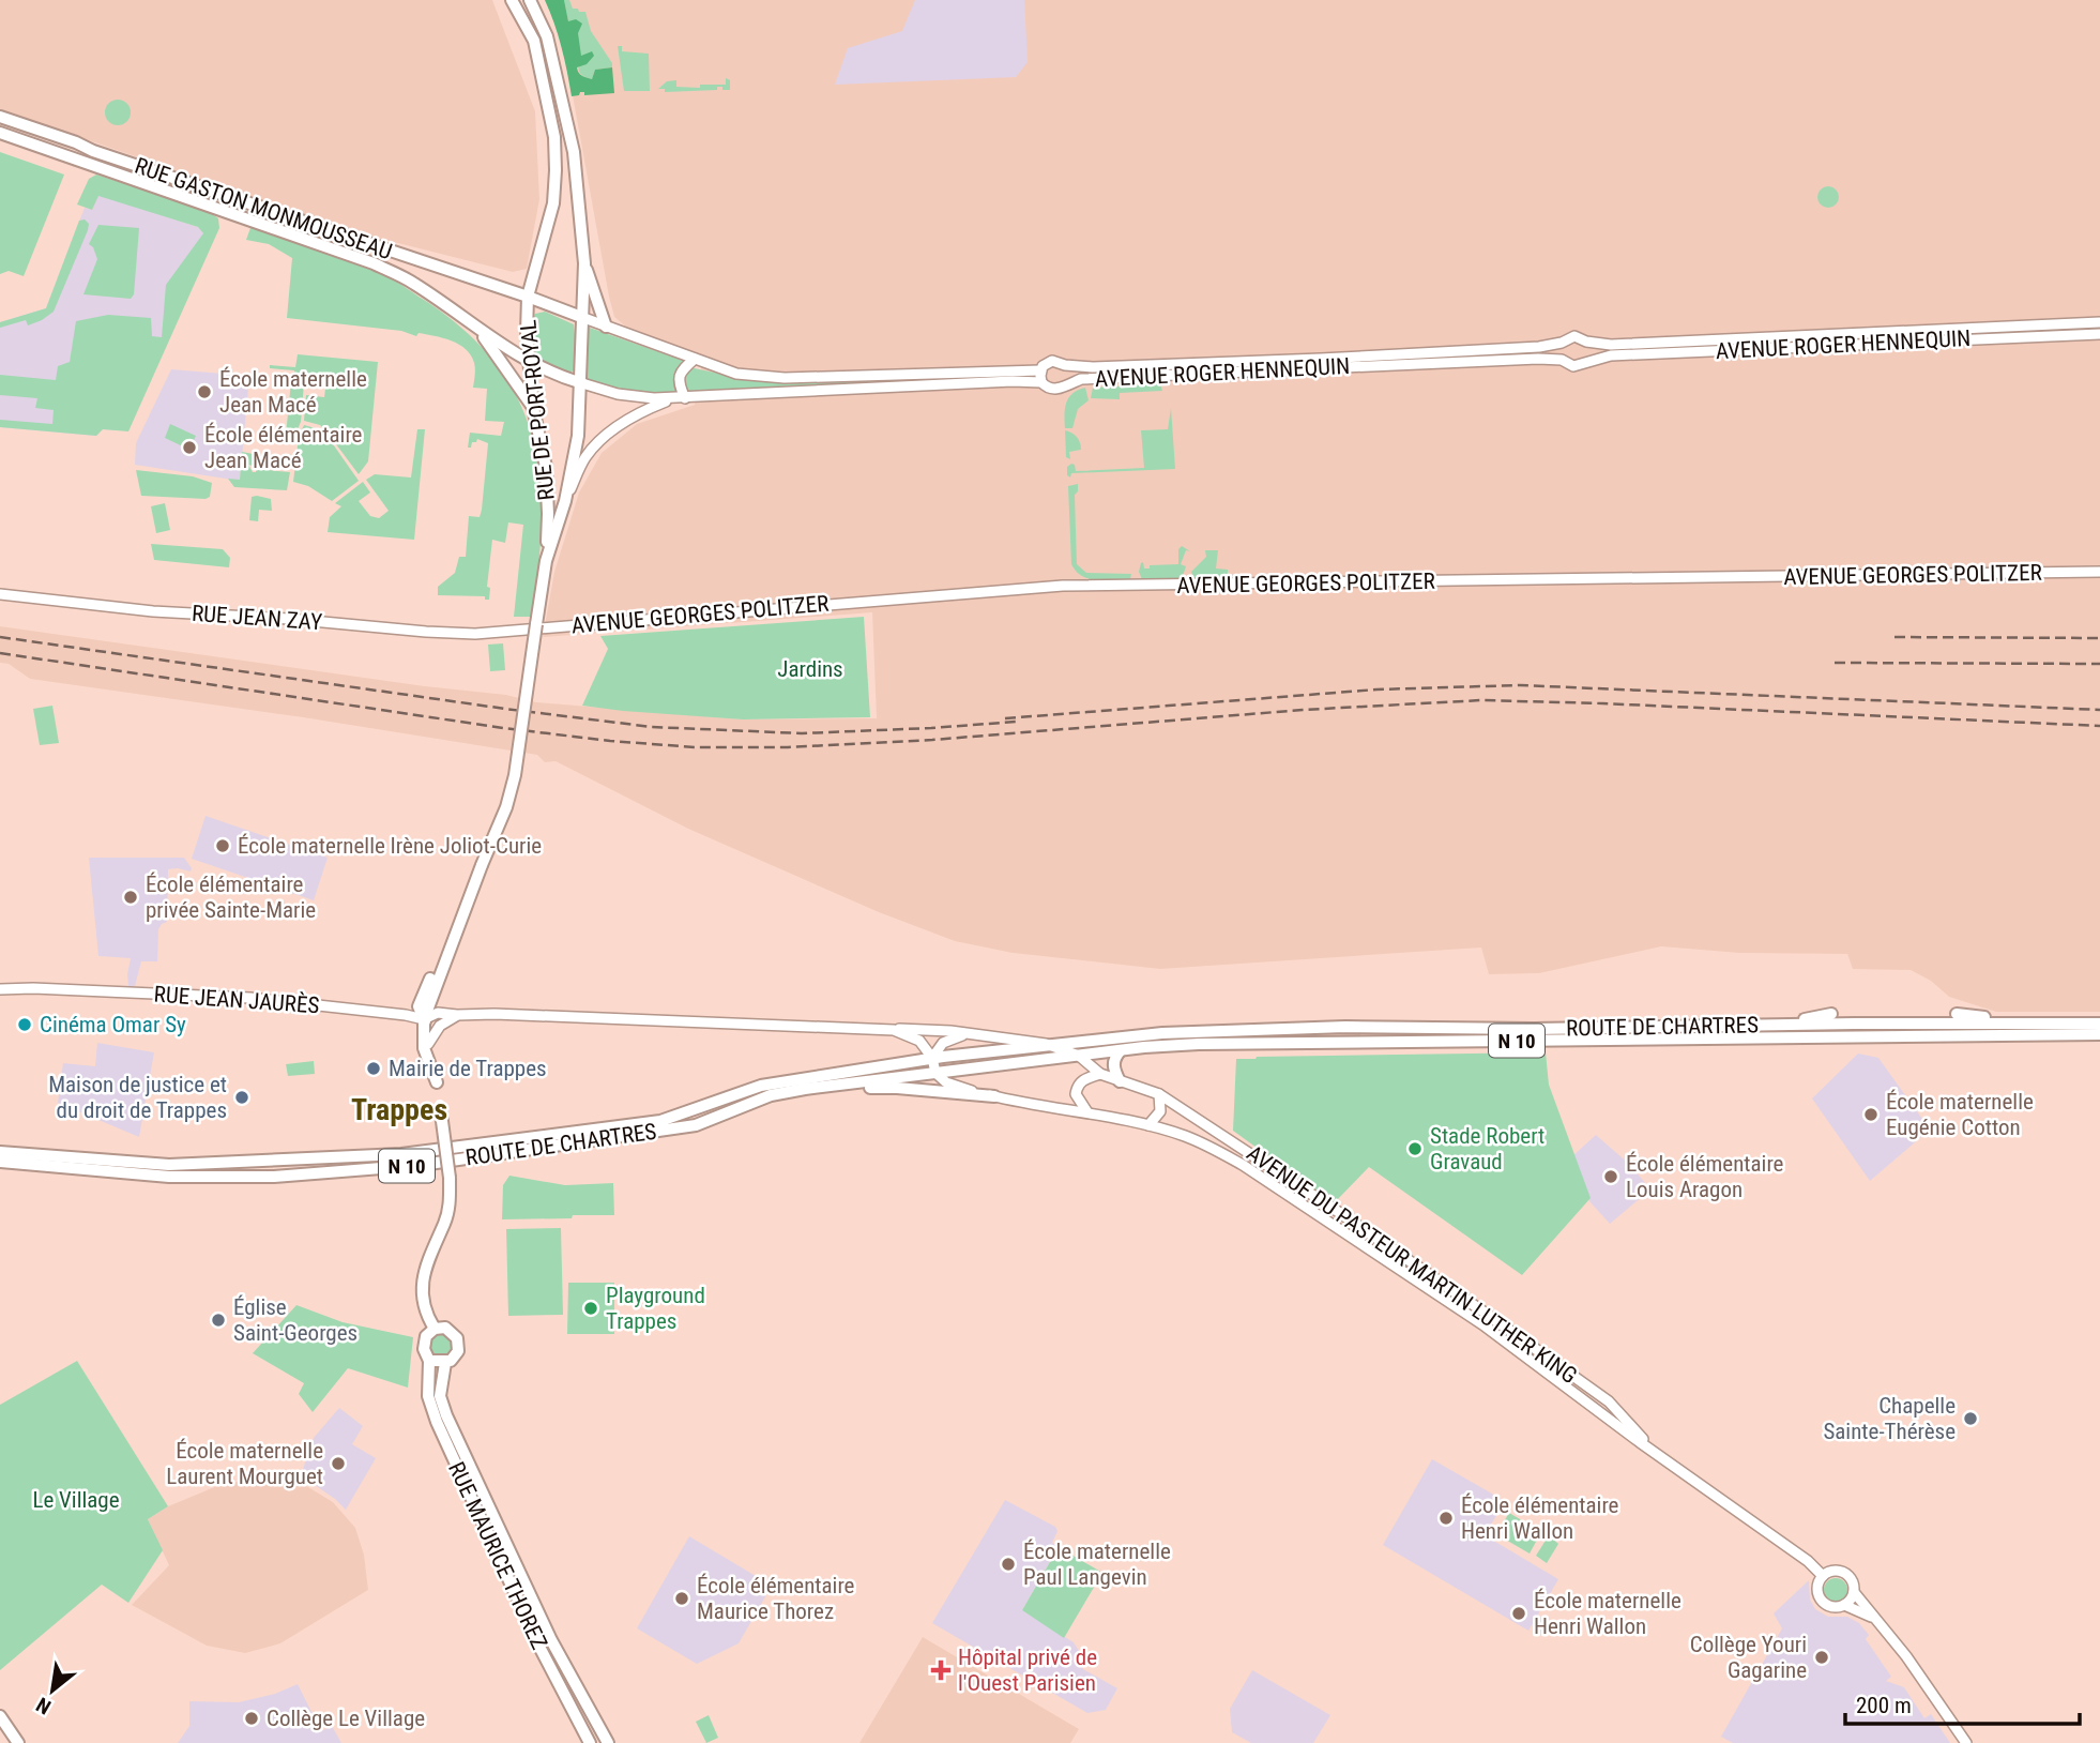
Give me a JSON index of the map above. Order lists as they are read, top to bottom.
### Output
{
  "streets": {
    "main road": [
      "RUE GASTON MONMOUSSEAU",
      "RUE DE PORT-ROYAL",
      "ROUTE DE CHARTRES",
      "N 10",
      "RUE MAURICE THOREZ"
    ],
    "street": [
      "AVENUE ROGER HENNEQUIN",
      "AVENUE GEORGES POLITZER",
      "RUE JEAN ZAY",
      "RUE JEAN JAURÈS",
      "AVENUE DU PASTEUR MARTIN LUTHER KING"
    ]
  },
  "crossings": [
    ["RUE GASTON MONMOUSSEAU", "AVENUE ROGER HENNEQUIN"],
    ["RUE GASTON MONMOUSSEAU", "RUE DE PORT-ROYAL"],
    ["AVENUE ROGER HENNEQUIN", "RUE DE PORT-ROYAL"],
    ["RUE DE PORT-ROYAL", "RUE JEAN JAURÈS"],
    ["AVENUE GEORGES POLITZER", "RUE JEAN ZAY"],
    ["RUE JEAN JAURÈS", "ROUTE DE CHARTRES"],
    ["ROUTE DE CHARTRES", "AVENUE DU PASTEUR MARTIN LUTHER KING"]
  ],
  "districts": ["Trappes"],
  "parks": ["Jardins", "Le Village"],
  "places": {
    "other": [
      "École maternelle Jean Macé",
      "École élémentaire Jean Macé",
      "École maternelle Irène Joliot-Curie",
      "École élémentaire privée Sainte-Marie",
      "Cinéma Omar Sy",
      "Mairie de Trappes",
      "Maison de justice et du droit de Trappes",
      "École maternelle Eugénie Cotton",
      "Stade Robert Gravaud",
      "École élémentaire Louis Aragon",
      "Playground Trappes",
      "Église Saint-Georges",
      "Chapelle Sainte-Thérèse",
      "École maternelle Laurent Mourguet",
      "École élémentaire Henri Wallon",
      "École maternelle Paul Langevin",
      "École élémentaire Maurice Thorez",
      "École maternelle Henri Wallon",
      "Collège Youri Gagarine",
      "Collège Le Village"
    ],
    "health": ["Hôpital privé de l'Ouest Parisien"]
  },
  "scale_bar": "200 m",
  "north": "bottom left"
}
